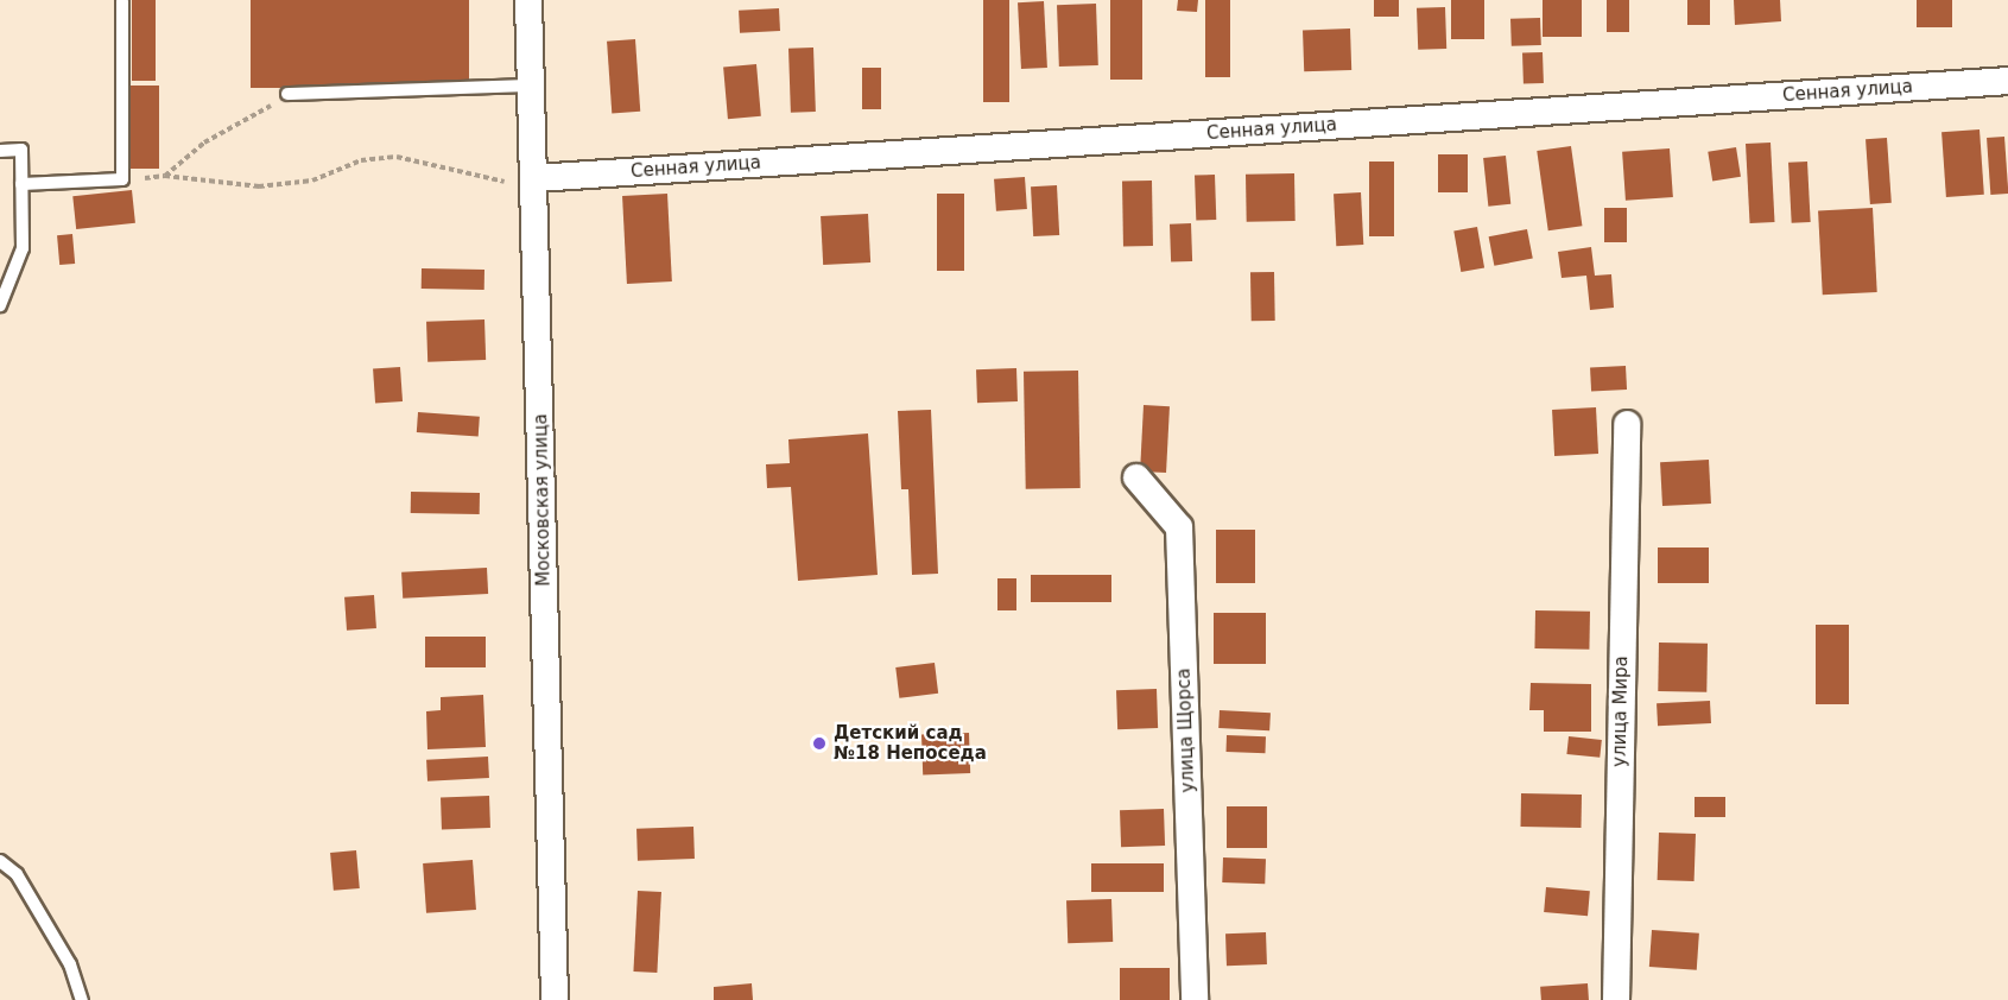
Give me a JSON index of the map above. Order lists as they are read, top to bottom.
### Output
{
  "streets": {
    "street": [
      "Сенная улица",
      "Московская улица",
      "улица Мира",
      "улица Щорса"
    ]
  },
  "crossings": [
    ["Сенная улица", "Московская улица"]
  ],
  "places": ["Детский сад №18 Непоседа"]
}
